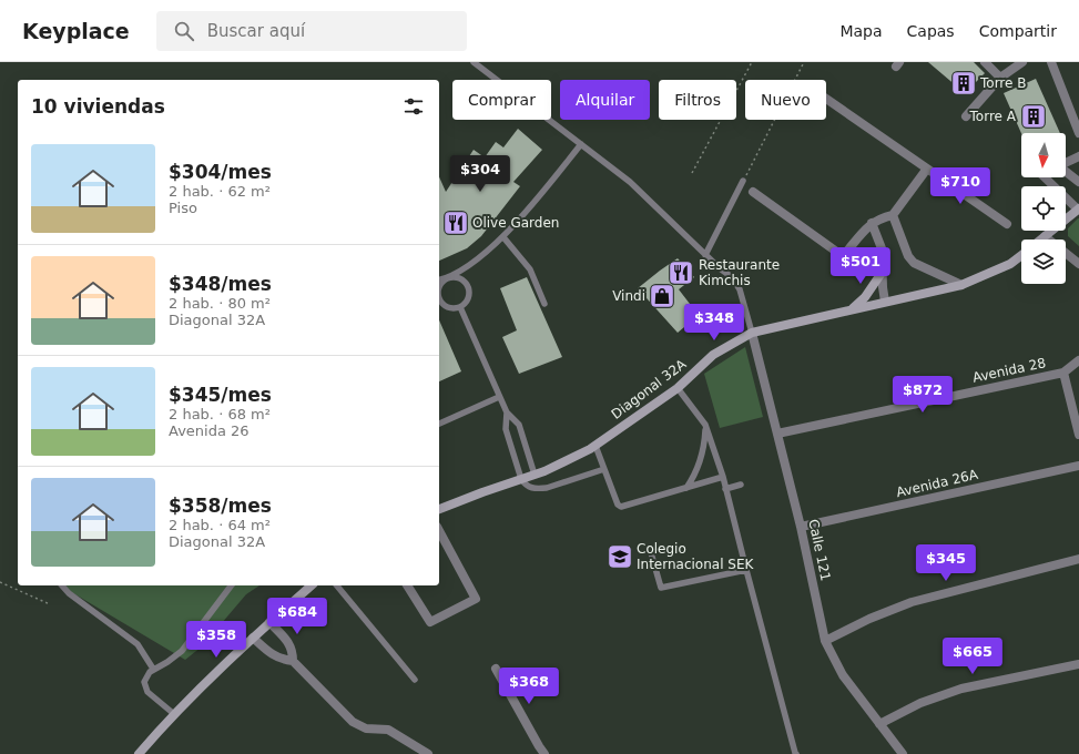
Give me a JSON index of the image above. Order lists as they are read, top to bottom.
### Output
{
  "streets": {
    "street": [
      "Avenida 28",
      "Diagonal 32A",
      "Avenida 26A",
      "Calle 121"
    ]
  },
  "crossings": [
    ["Avenida 28", "Calle 121"],
    ["Diagonal 32A", "Calle 121"],
    ["Avenida 26A", "Calle 121"]
  ],
  "places": {
    "building": ["Torre B", "Torre A"],
    "restaurant": ["Olive Garden", "Restaurante Kimchis"],
    "shop": ["Vindi"],
    "school or university": ["Colegio Internacional SEK"]
  },
  "north": "bottom",
  "page": {
    "header": "Keyplace",
    "search": "Buscar aquí",
    "nav": ["Mapa", "Capas", "Compartir"],
    "chip": [
      "Comprar",
      "Alquilar",
      "Filtros",
      "Nuevo"
    ],
    "heading": "10 viviendas",
    "list": [
      {
        "name": "$304/mes",
        "note": "2 hab. · 62 m² · Piso"
      },
      {
        "name": "$348/mes",
        "note": "2 hab. · 80 m² · Diagonal 32A"
      },
      {
        "name": "$345/mes",
        "note": "2 hab. · 68 m² · Avenida 26"
      },
      {
        "name": "$358/mes",
        "note": "2 hab. · 64 m² · Diagonal 32A"
      }
    ],
    "price": [
      "$304",
      "$710",
      "$501",
      "$348",
      "$872",
      "$345",
      "$684",
      "$358",
      "$665",
      "$368"
    ]
  }
}
